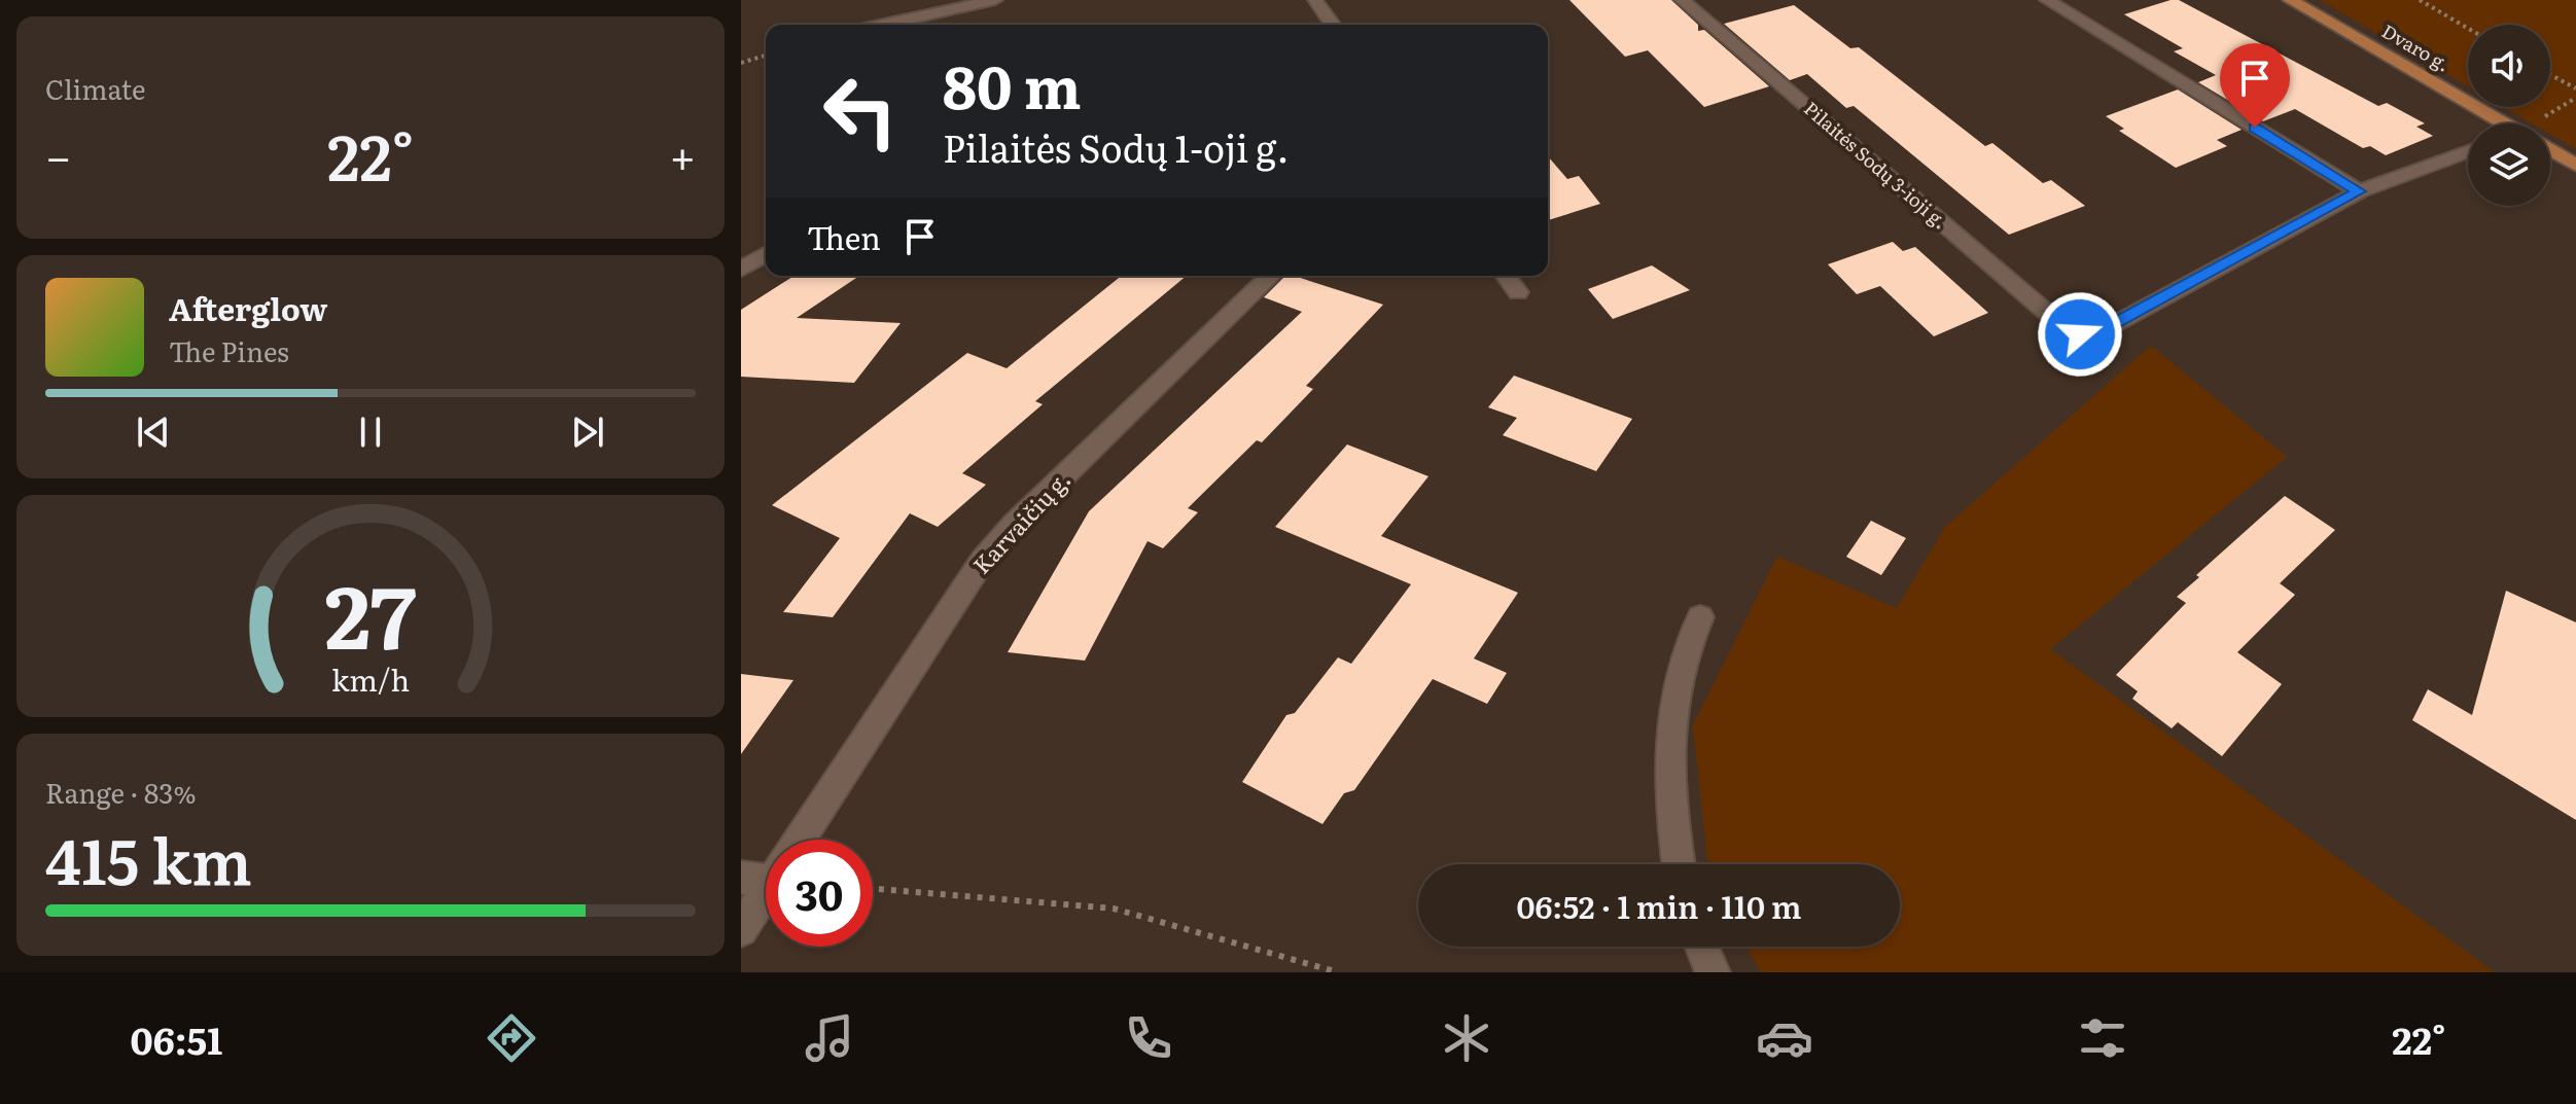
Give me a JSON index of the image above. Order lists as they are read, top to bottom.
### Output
{
  "streets": {
    "main road": ["Dvaro g."],
    "street": ["Pilaitės Sodų 3-ioji g.", "Karvaičių g."]
  },
  "page": {
    "tile": [
      "Climate",
      ["Range · 83%", "415 km"]
    ],
    "turn": ["80 m", "Pilaitės Sodų 1-oji g."],
    "heat": ["−", "22°", "+"],
    "then": "Then",
    "song": ["Afterglow", "The Pines"],
    "limit": "30",
    "trip": "06:52 · 1 min · 110 m",
    "tabs": ["06:51", "22°"],
    "gauge": ["27", "km/h"]
  }
}
